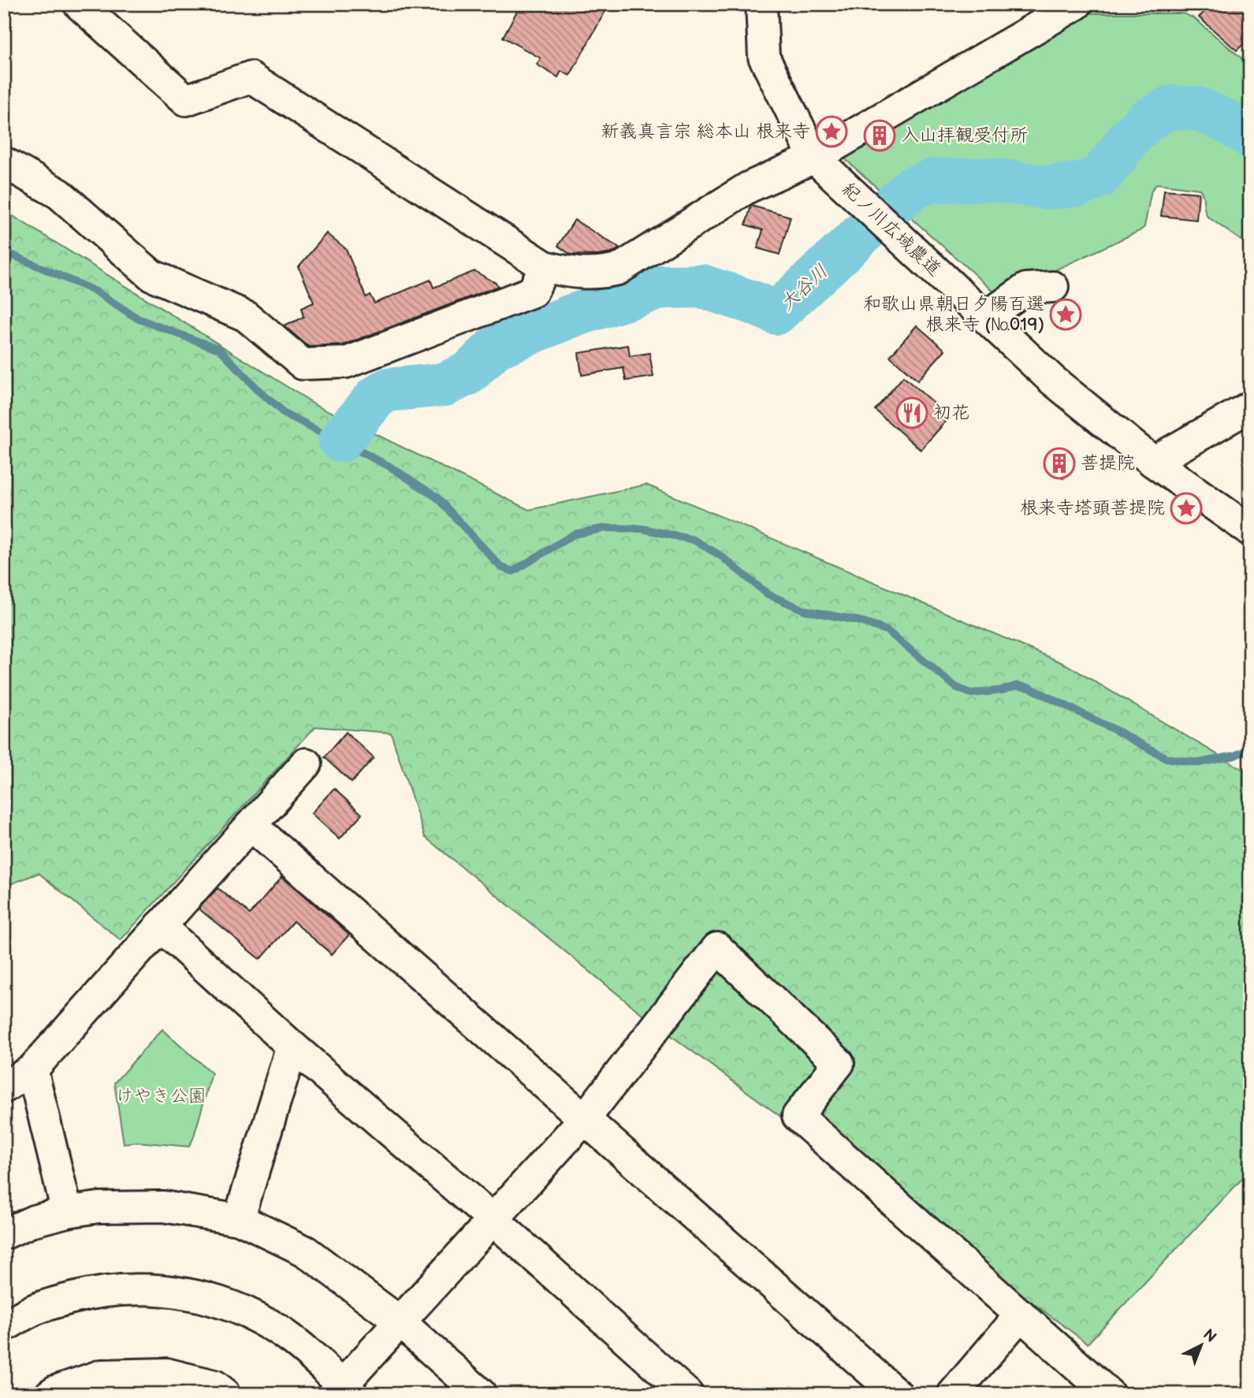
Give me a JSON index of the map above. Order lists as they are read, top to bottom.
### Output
{
  "streets": {
    "street": ["紀ノ川広域農道"]
  },
  "water": ["大谷川"],
  "parks": ["けやき公園"],
  "places": {
    "place": ["新義真言宗 総本山 根来寺", "和歌山県朝日夕陽百選 根来寺 (№019)", "根来寺塔頭菩提院"],
    "building": ["入山拝観受付所", "菩提院"],
    "restaurant": ["初花"]
  },
  "north": "top right"
}
